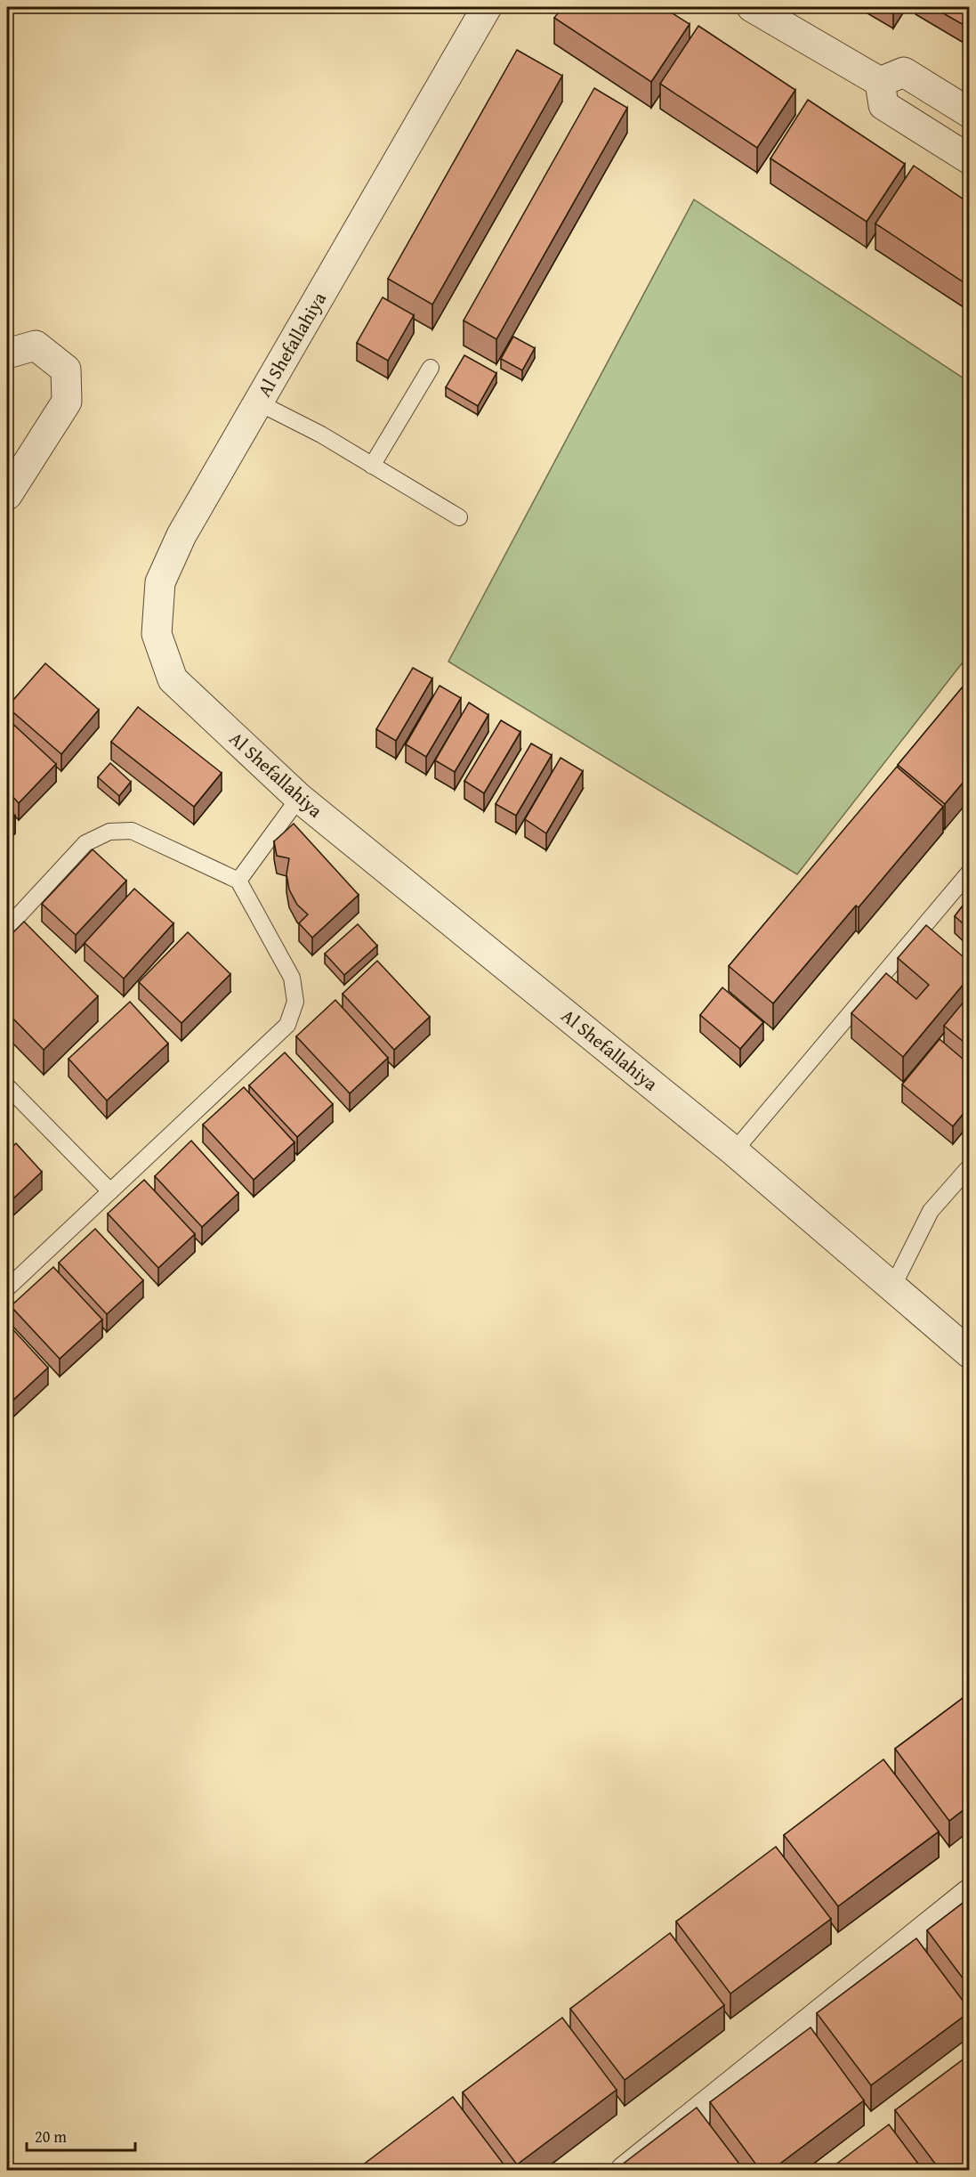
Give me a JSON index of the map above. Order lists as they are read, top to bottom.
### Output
{
  "streets": {
    "street": ["Al Shefallahiya"]
  },
  "scale_bar": "20 m"
}
